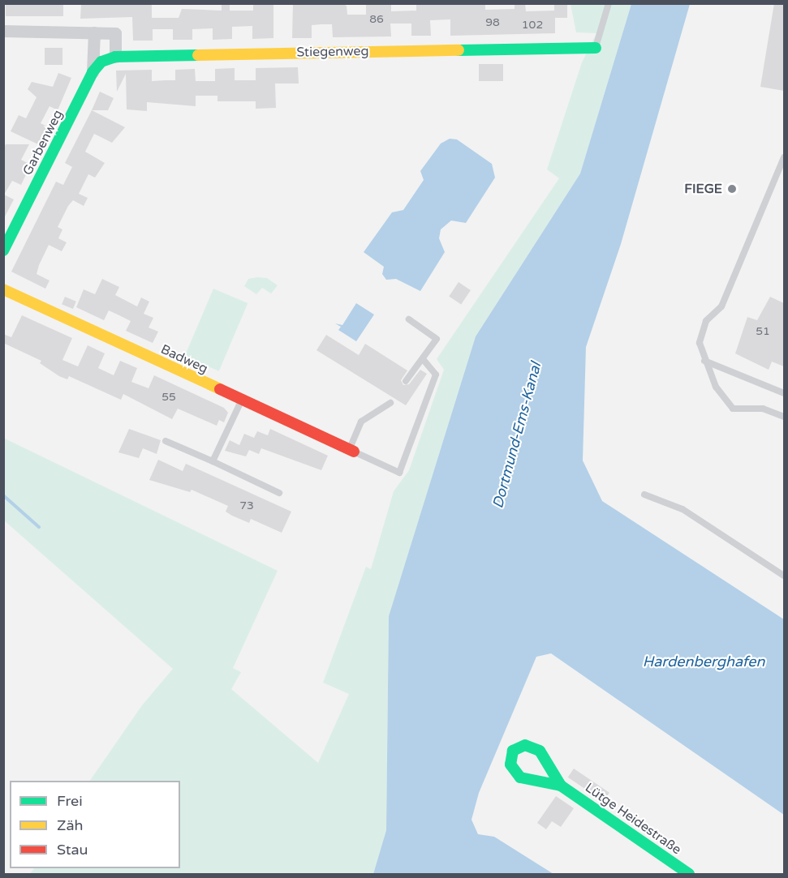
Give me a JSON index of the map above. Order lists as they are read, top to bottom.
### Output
{
  "streets": {
    "street": [
      "Stiegenweg",
      "Garbenweg",
      "Badweg",
      "Lütge Heidestraße"
    ]
  },
  "crossings": [
    ["Stiegenweg", "Garbenweg"]
  ],
  "water": ["Dortmund-Ems-Kanal", "Hardenberghafen"],
  "places": ["FIEGE"],
  "house_numbers": [
    "86",
    "98",
    "102",
    "51",
    "55",
    "73"
  ],
  "legend": ["Frei", "Zäh", "Stau"]
}
